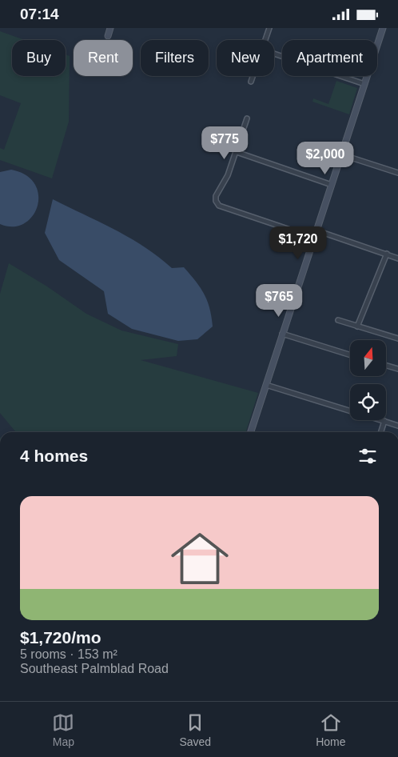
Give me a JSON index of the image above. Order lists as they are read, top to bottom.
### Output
{
  "north": "top",
  "page": {
    "status": "07:14",
    "chip": [
      "Buy",
      "Rent",
      "Filters",
      "New",
      "Apartment"
    ],
    "price": [
      "$775",
      "$2,000",
      "$1,720",
      "$765"
    ],
    "heading": "4 homes",
    "list": [
      {
        "name": "$1,720/mo",
        "note": "5 rooms · 153 m² · Southeast Palmblad Road"
      }
    ],
    "tabs": ["Map", "Saved", "Home"]
  }
}
